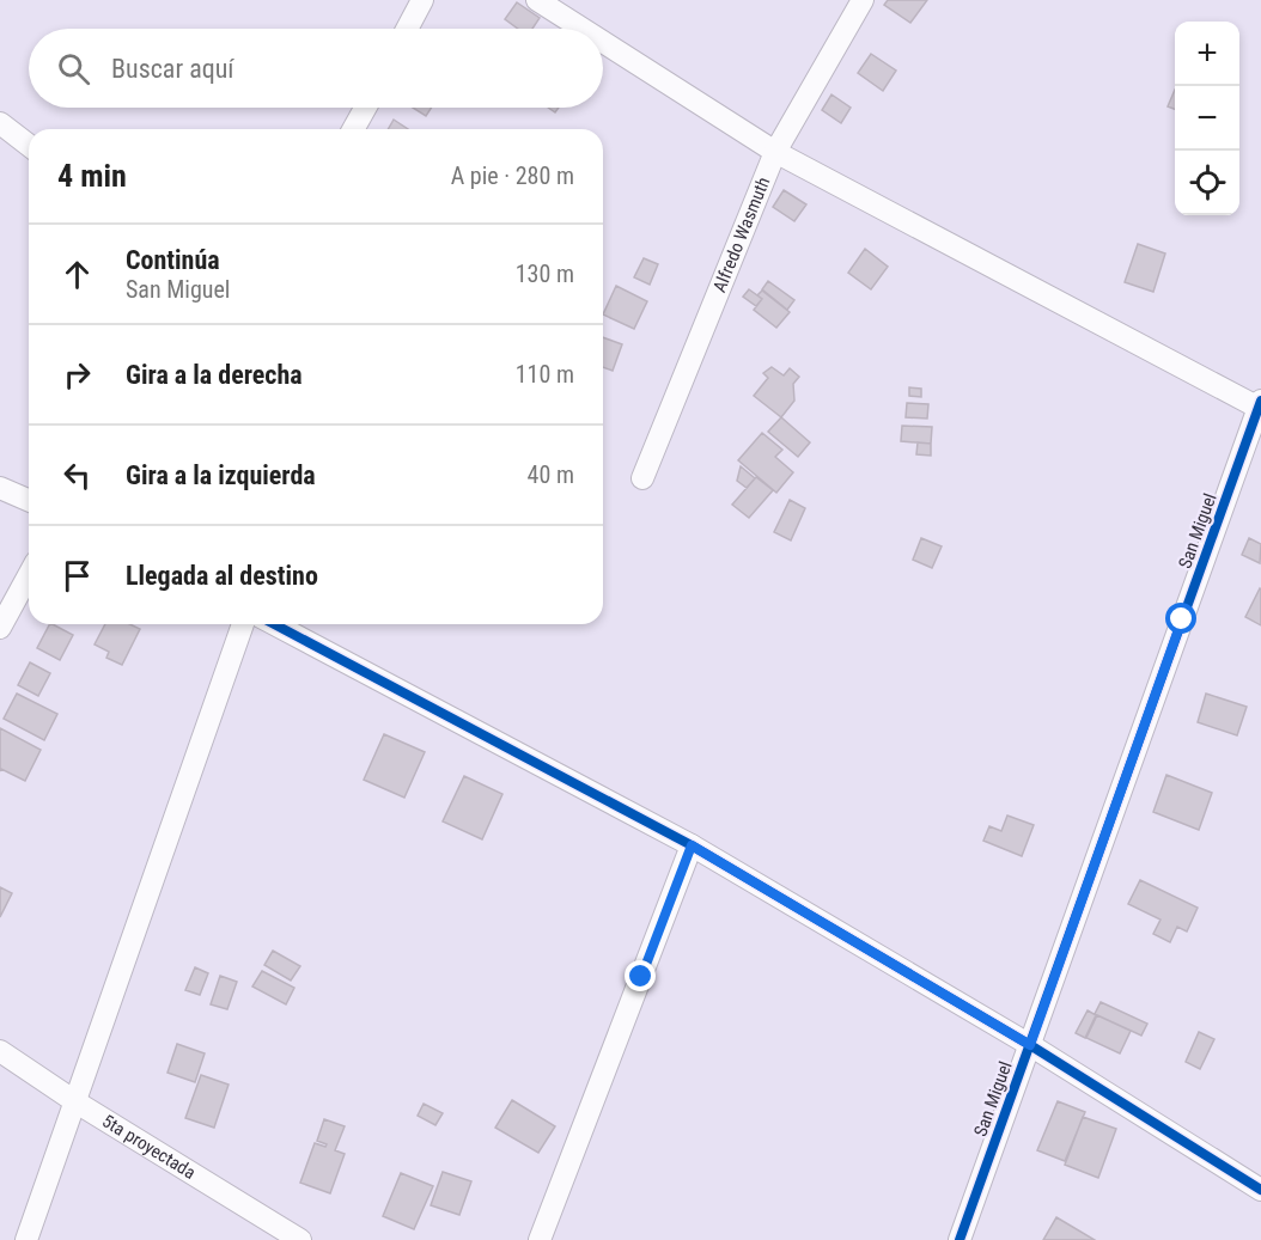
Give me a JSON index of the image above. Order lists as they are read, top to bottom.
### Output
{
  "streets": {
    "street": ["Alfredo Wasmuth", "San Miguel", "5ta proyectada"]
  },
  "page": {
    "map_buttons": ["+", "−"],
    "search": "Buscar aquí",
    "heading": ["4 min", "A pie · 280 m"],
    "list": [
      ["Continúa", "San Miguel", "130 m"],
      ["Gira a la derecha", "110 m"],
      ["Gira a la izquierda", "40 m"],
      "Llegada al destino"
    ]
  }
}
